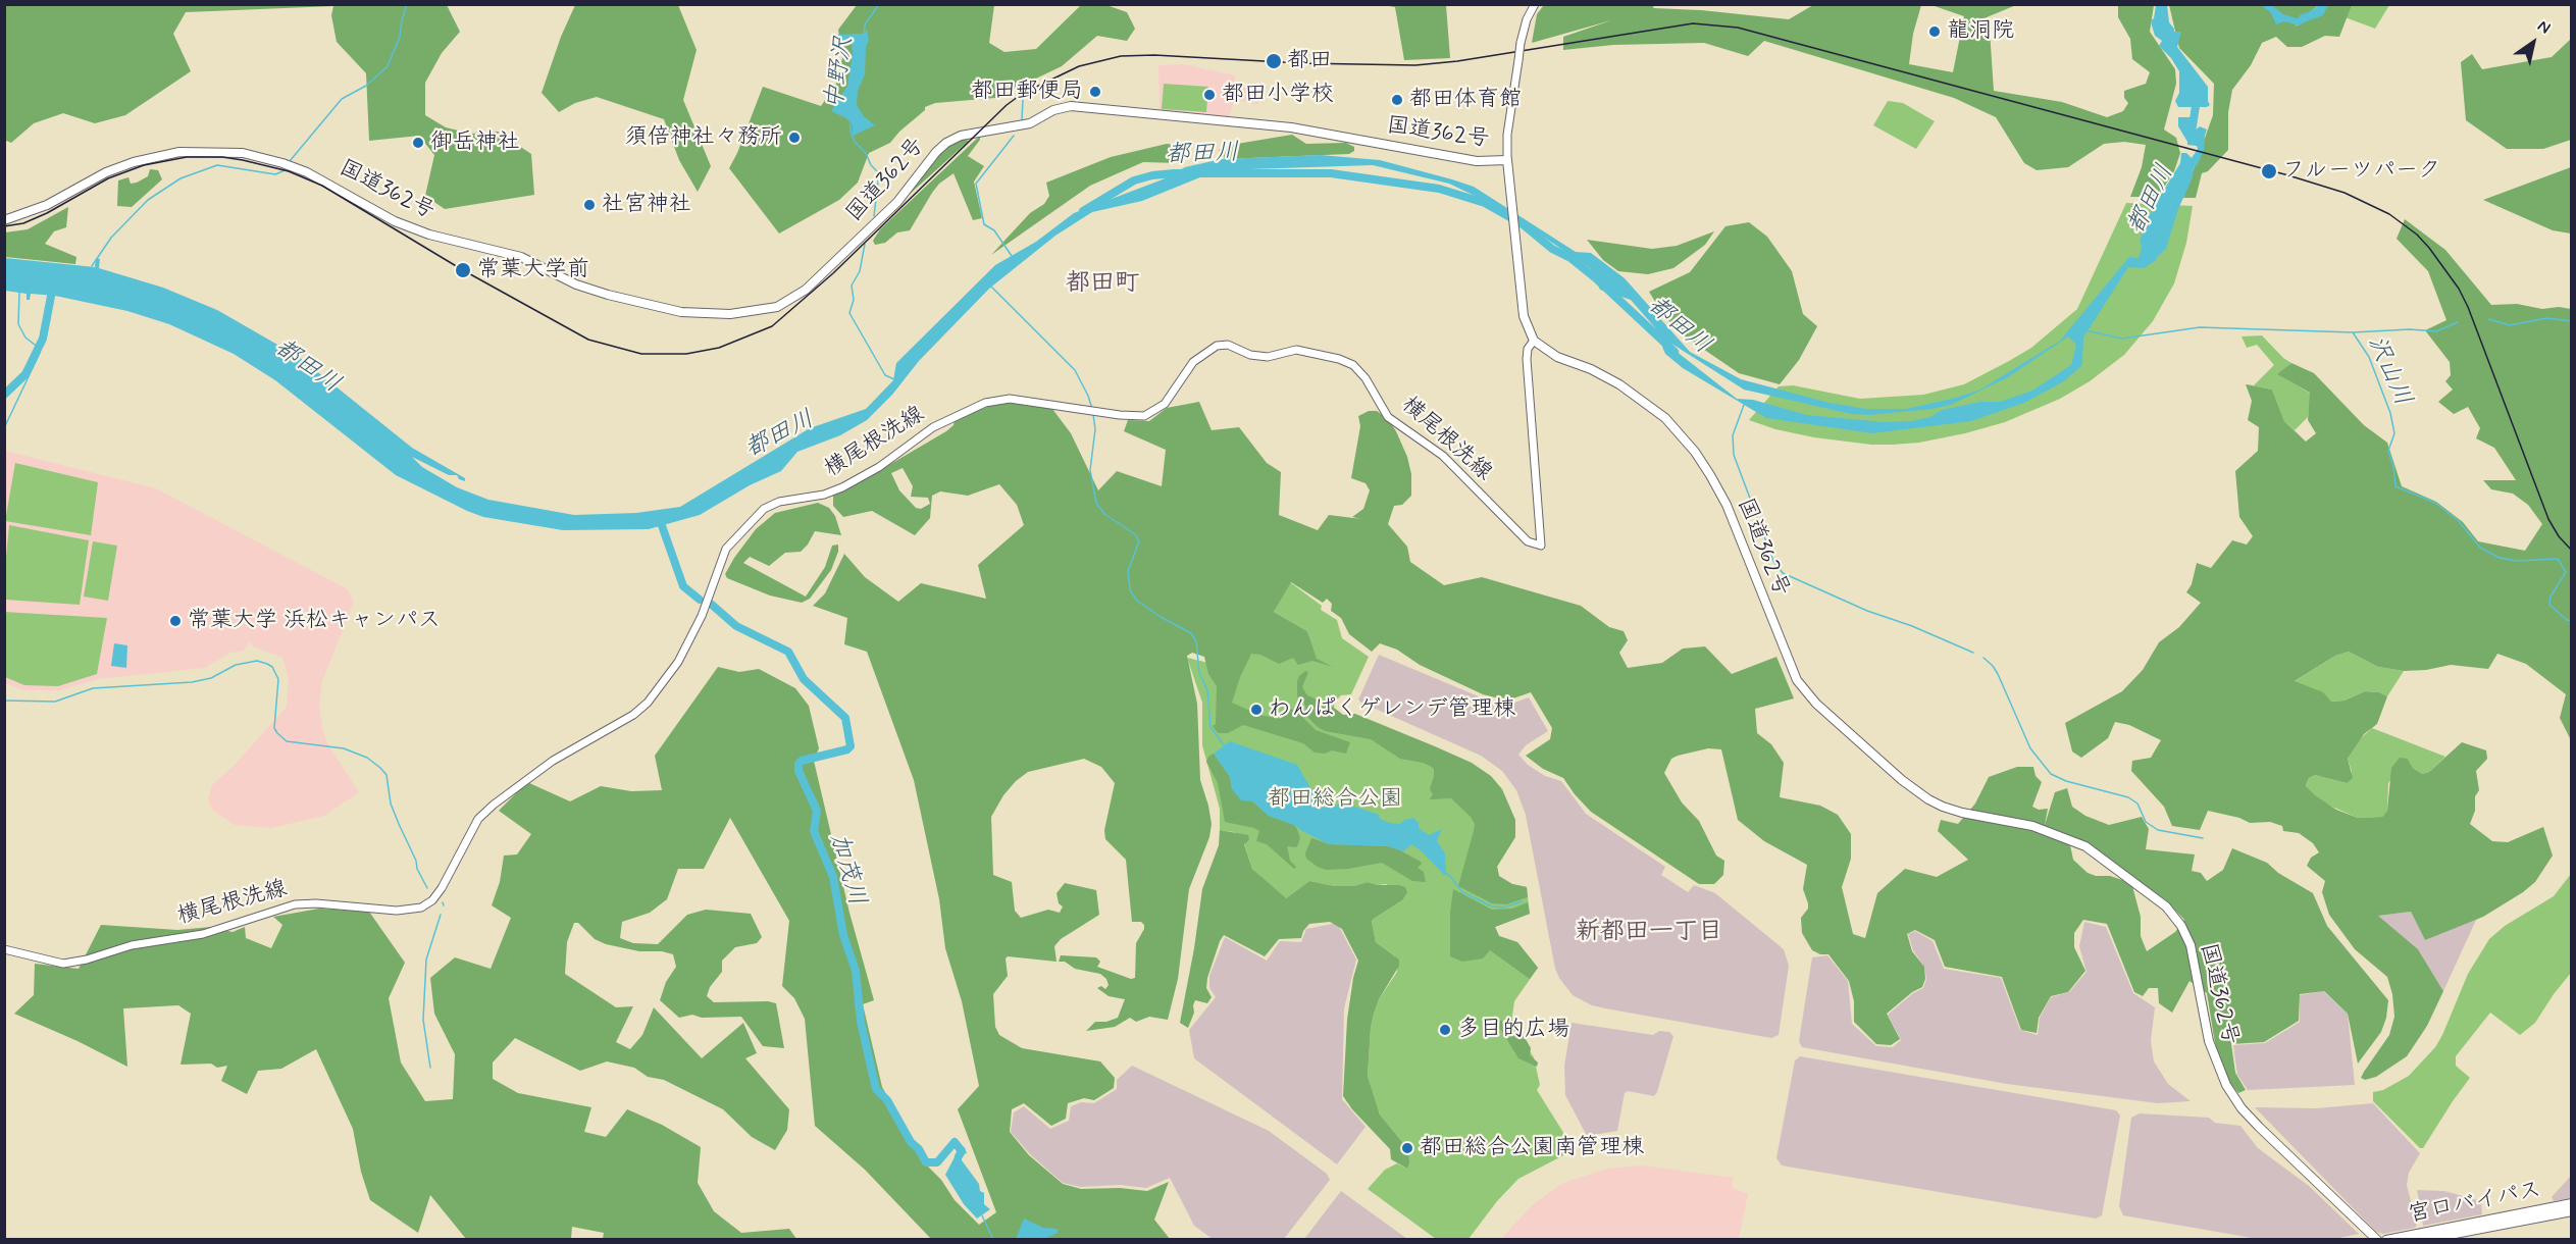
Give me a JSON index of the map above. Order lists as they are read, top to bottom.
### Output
{
  "streets": {
    "highway": ["国道362号", "宮口バイパス"],
    "main road": ["横尾根洗線"]
  },
  "crossings": [
    ["国道362号", "横尾根洗線"]
  ],
  "districts": ["都田町", "新都田一丁目"],
  "water": [
    "中野沢",
    "都田川",
    "沢山川",
    "加茂川"
  ],
  "parks": ["都田総合公園"],
  "places": [
    "龍洞院",
    "都田",
    "都田郵便局",
    "都田小学校",
    "都田体育館",
    "須倍神社々務所",
    "御岳神社",
    "フルーツパーク",
    "社宮神社",
    "常葉大学前",
    "常葉大学 浜松キャンパス",
    "わんぱくゲレンデ管理棟",
    "多目的広場",
    "都田総合公園南管理棟"
  ],
  "north": "top right"
}
